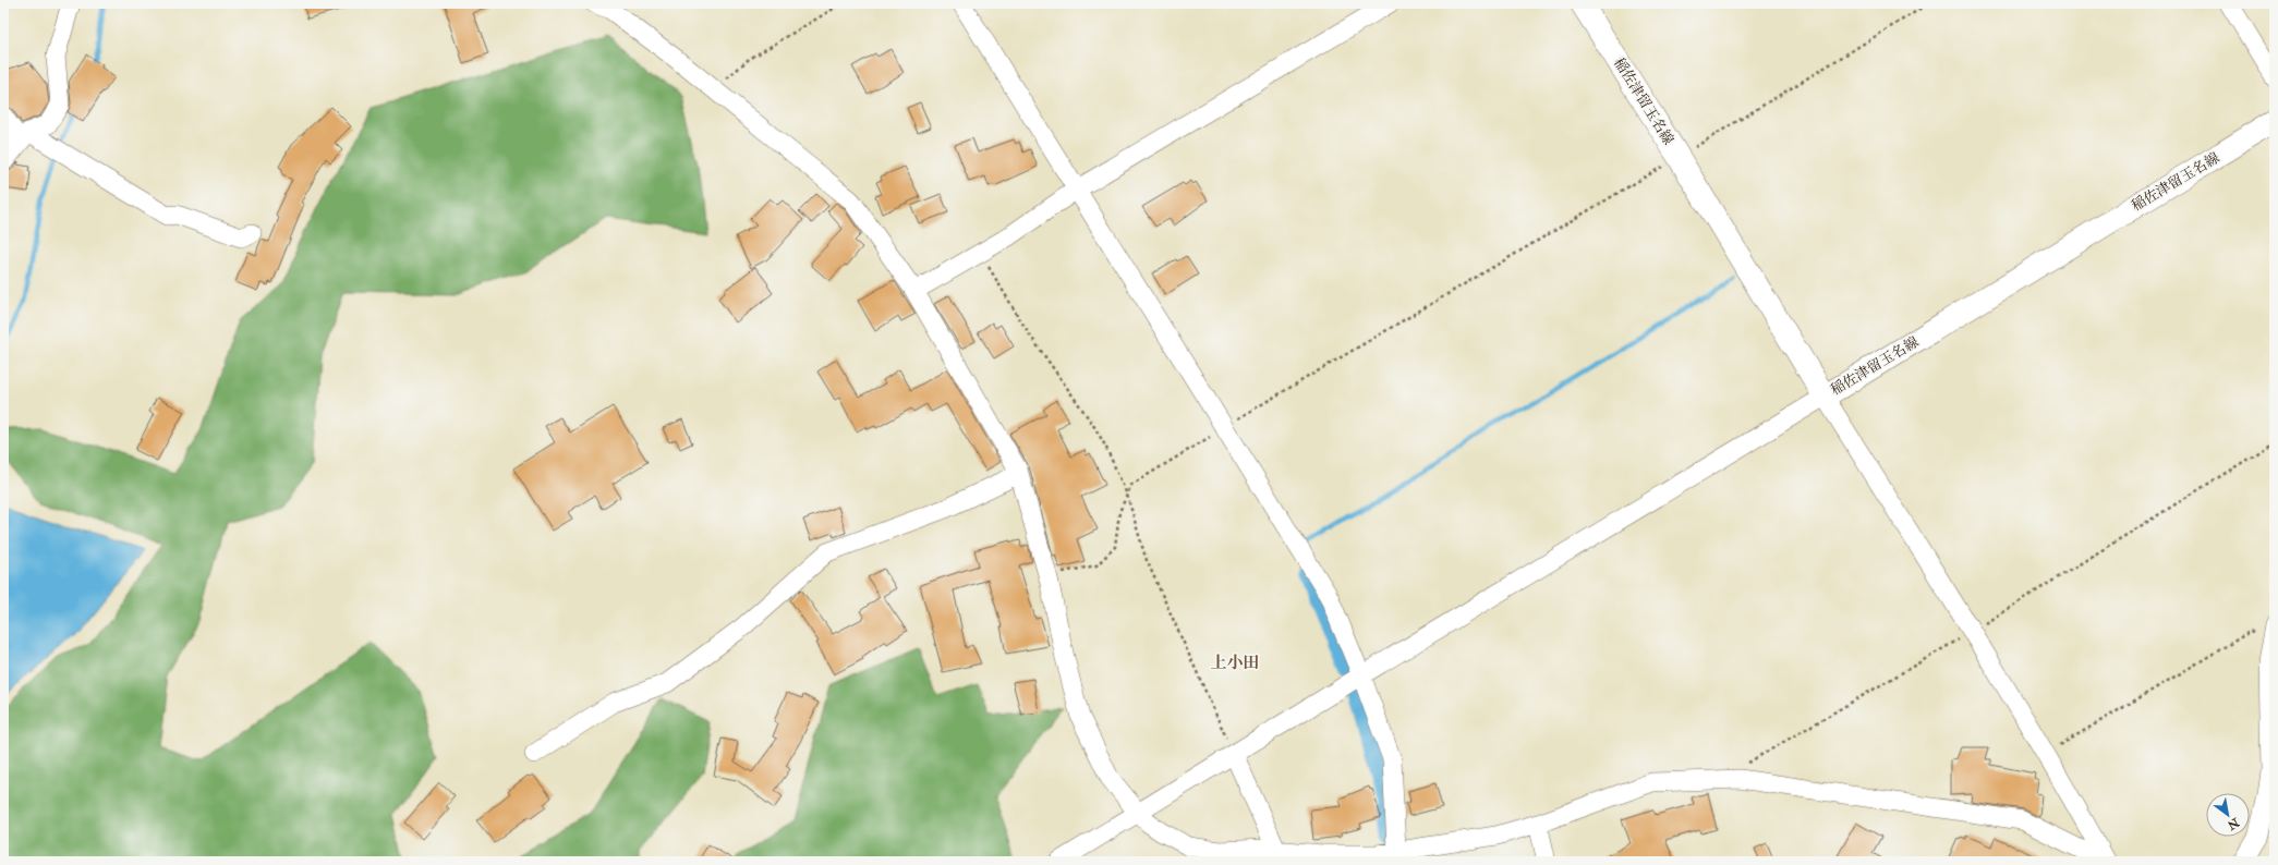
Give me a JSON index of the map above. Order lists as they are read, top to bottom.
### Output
{
  "streets": {
    "main road": ["稲佐津留玉名線"]
  },
  "districts": ["上小田"],
  "north": "bottom right"
}
